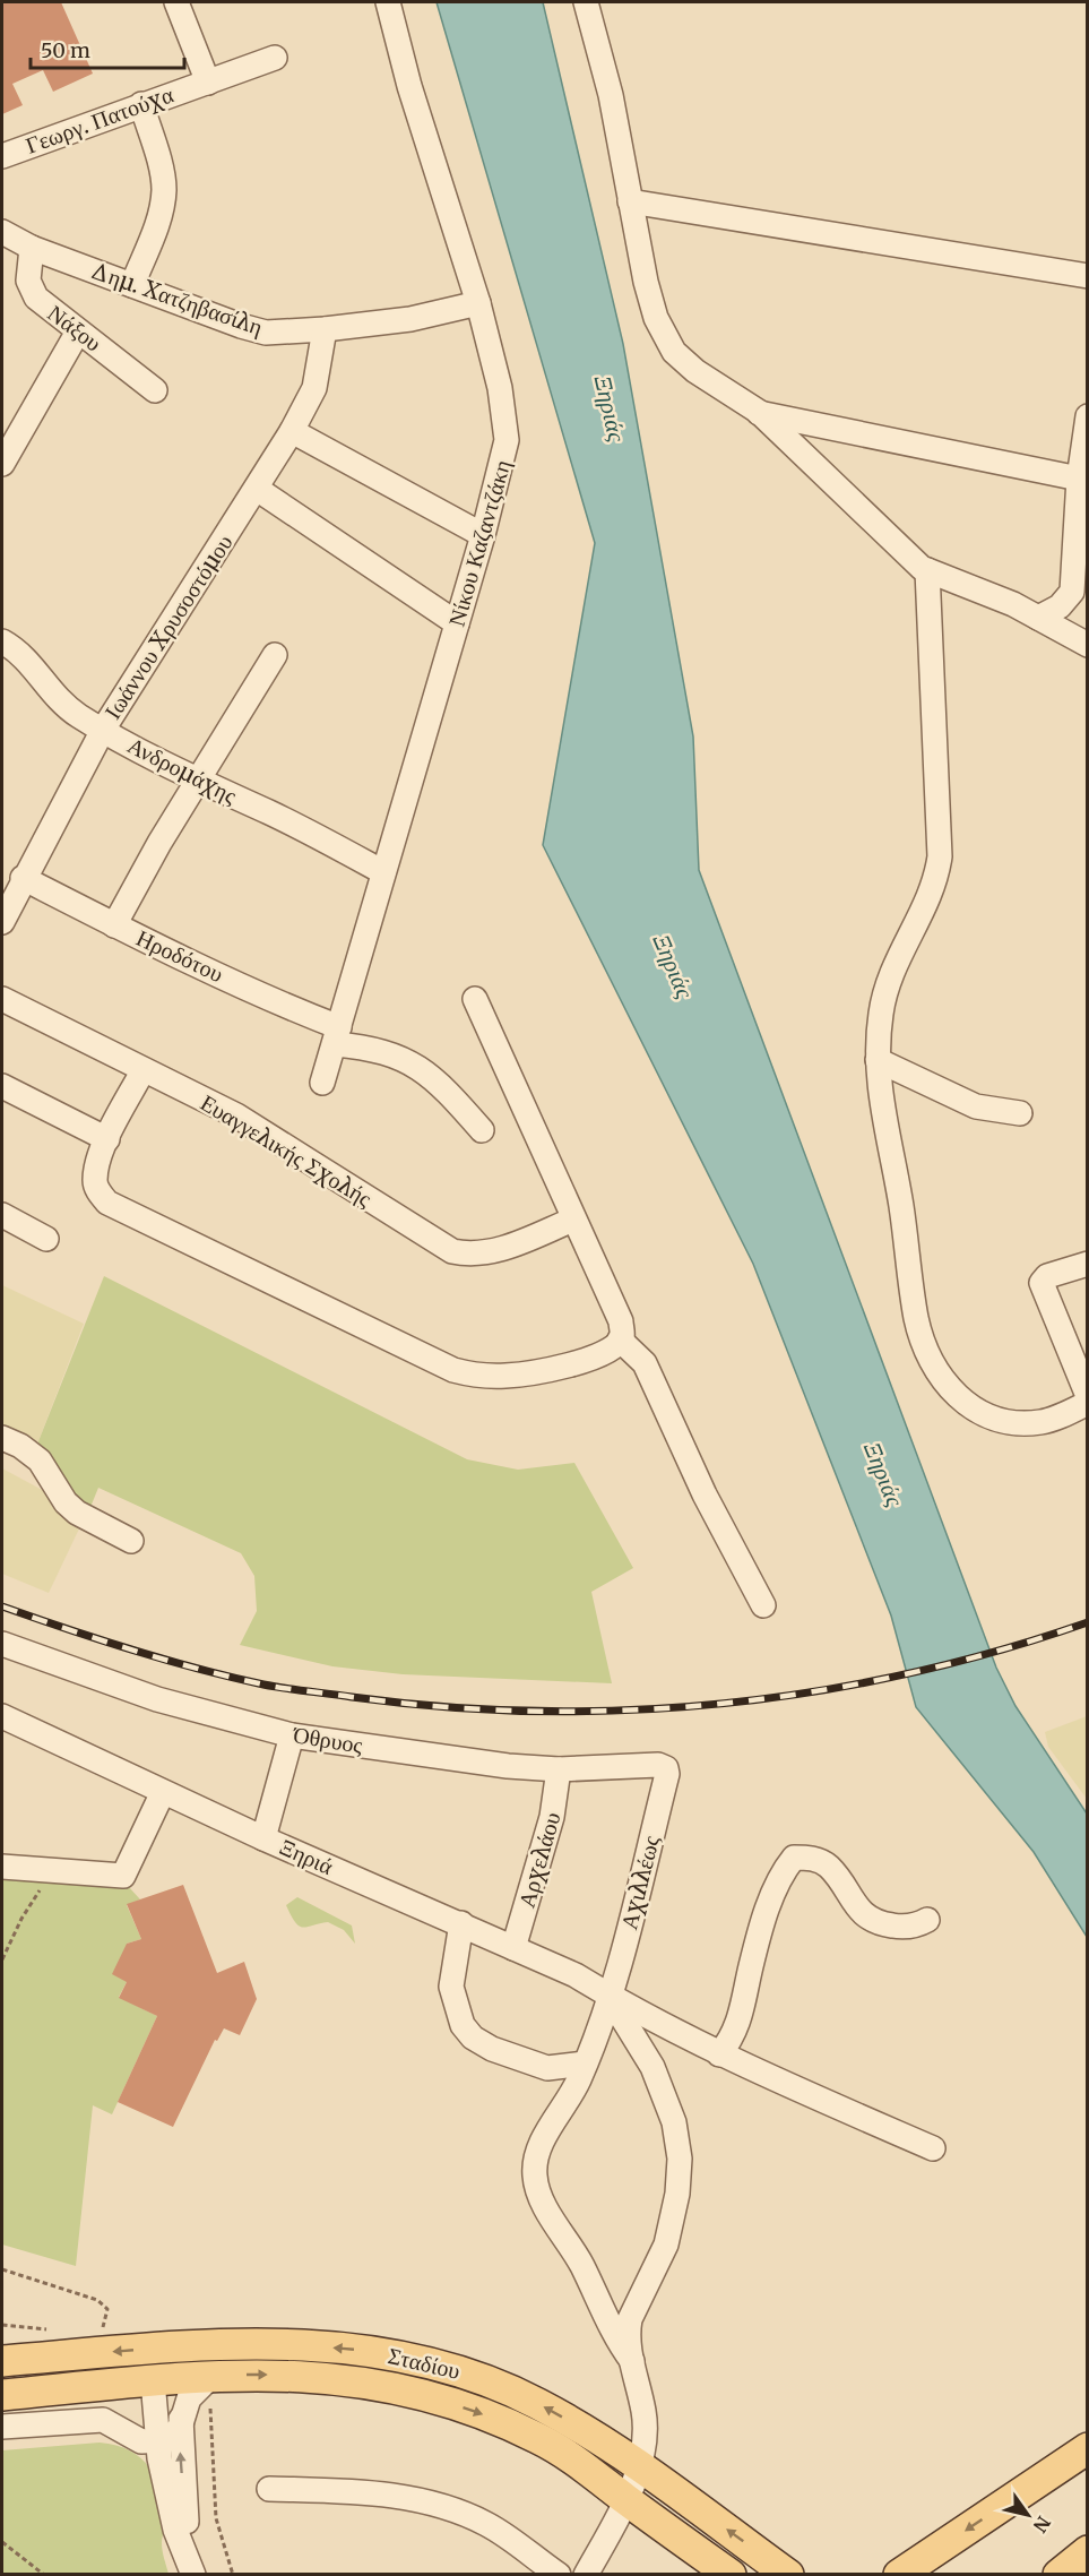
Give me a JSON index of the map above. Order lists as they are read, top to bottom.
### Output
{
  "streets": {
    "main road": ["Σταδίου"],
    "street": [
      "Γεωργ. Πατούχα",
      "Δημ. Χατζηβασίλη",
      "Νάξου",
      "Νίκου Καζαντζάκη",
      "Ιωάννου Χρυσοστόμου",
      "Ανδρομάχης",
      "Ηροδότου",
      "Ευαγγελικής Σχολής",
      "Όθρυος",
      "Ξηριά",
      "Αρχελάου",
      "Αχιλλέως"
    ]
  },
  "crossings": [
    ["Δημ. Χατζηβασίλη", "Νάξου"],
    ["Δημ. Χατζηβασίλη", "Νίκου Καζαντζάκη"],
    ["Δημ. Χατζηβασίλη", "Ιωάννου Χρυσοστόμου"],
    ["Νίκου Καζαντζάκη", "Ανδρομάχης"],
    ["Νίκου Καζαντζάκη", "Ηροδότου"],
    ["Ιωάννου Χρυσοστόμου", "Ανδρομάχης"],
    ["Ιωάννου Χρυσοστόμου", "Ηροδότου"],
    ["Όθρυος", "Αρχελάου"],
    ["Όθρυος", "Αχιλλέως"],
    ["Ξηριά", "Αρχελάου"],
    ["Ξηριά", "Αχιλλέως"]
  ],
  "water": ["Ξηριάς"],
  "scale_bar": "50 m",
  "north": "bottom right"
}
